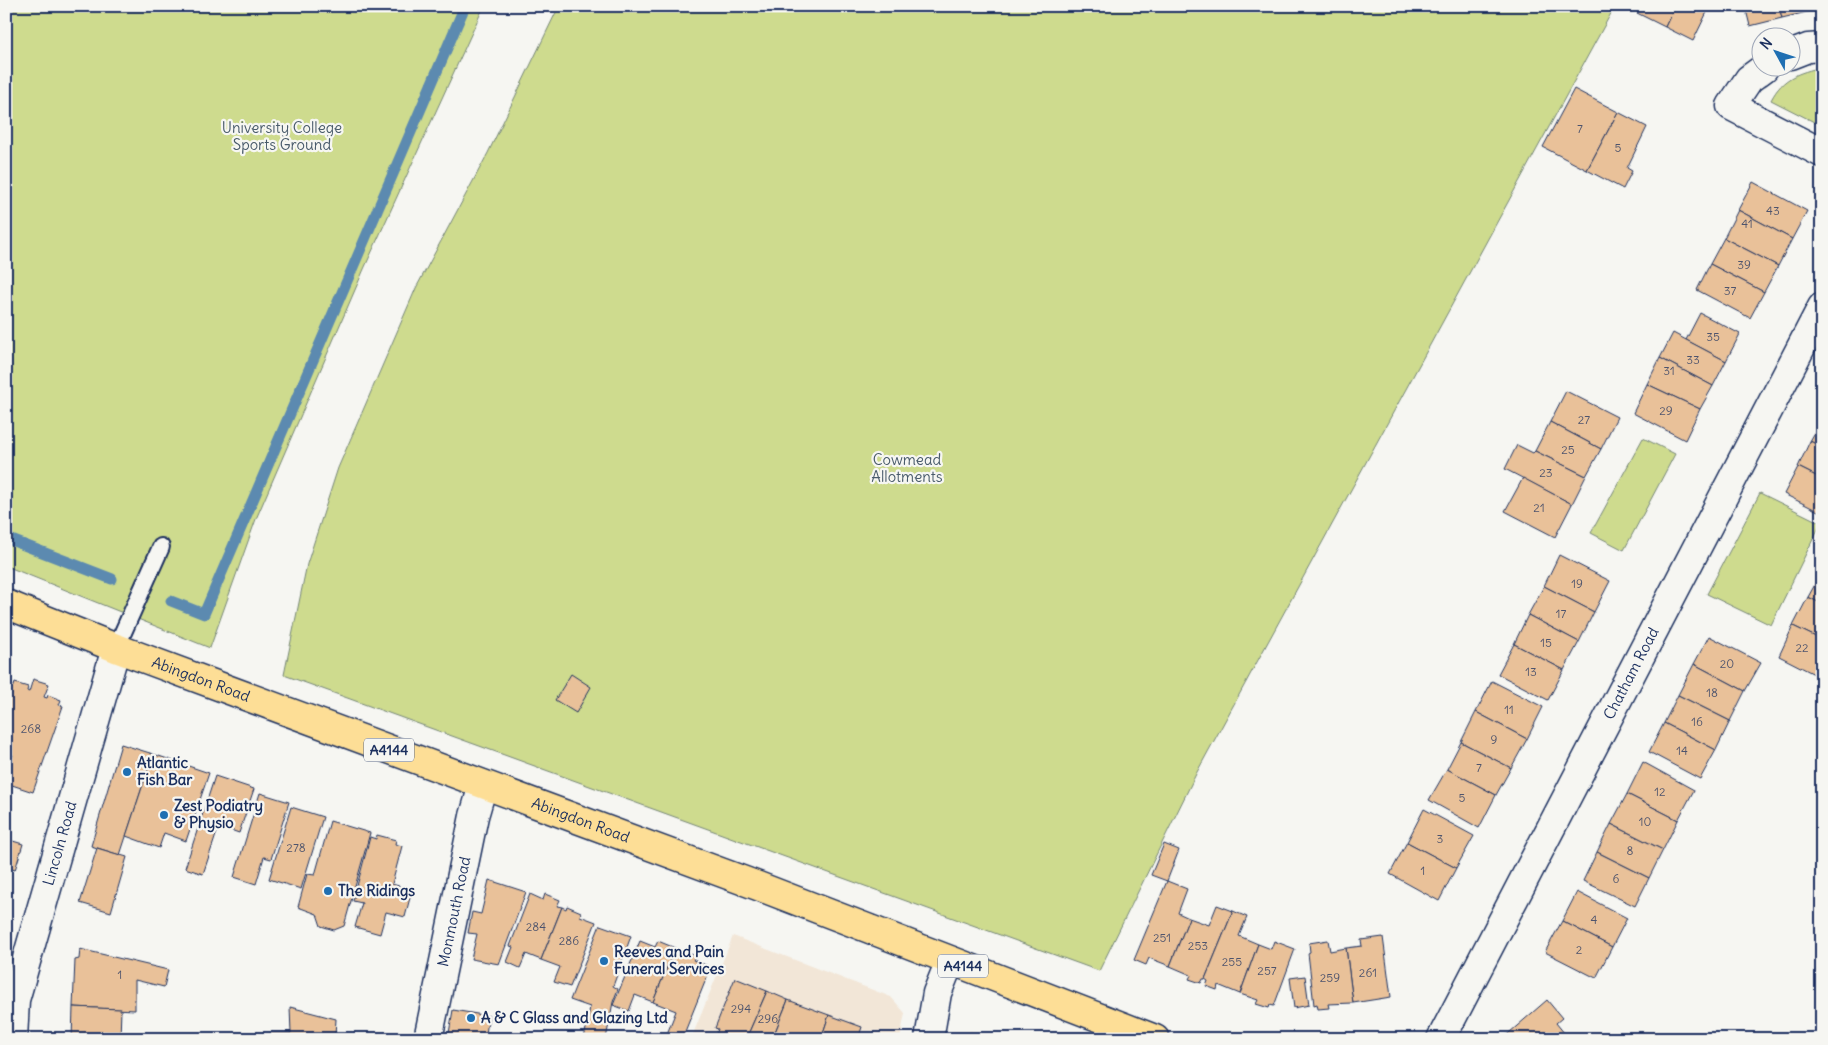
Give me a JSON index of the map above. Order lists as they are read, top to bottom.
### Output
{
  "streets": {
    "main road": ["Abingdon Road", "A4144"],
    "street": ["Chatham Road", "Lincoln Road", "Monmouth Road"]
  },
  "crossings": [
    ["Abingdon Road", "Lincoln Road"],
    ["Abingdon Road", "Monmouth Road"]
  ],
  "parks": ["University College Sports Ground", "Cowmead Allotments"],
  "places": [
    "Atlantic Fish Bar",
    "Zest Podiatry & Physio",
    "The Ridings",
    "Reeves and Pain Funeral Services",
    "A & C Glass and Glazing Ltd"
  ],
  "house_numbers": [
    "7",
    "5",
    "43",
    "41",
    "39",
    "37",
    "35",
    "33",
    "31",
    "29",
    "27",
    "25",
    "23",
    "21",
    "19",
    "17",
    "15",
    "22",
    "20",
    "13",
    "18",
    "11",
    "16",
    "268",
    "9",
    "14",
    "7",
    "12",
    "5",
    "10",
    "3",
    "278",
    "8",
    "1",
    "6",
    "4",
    "284",
    "251",
    "286",
    "253",
    "2",
    "255",
    "257",
    "261",
    "1",
    "259",
    "294",
    "296"
  ],
  "north": "top left"
}
